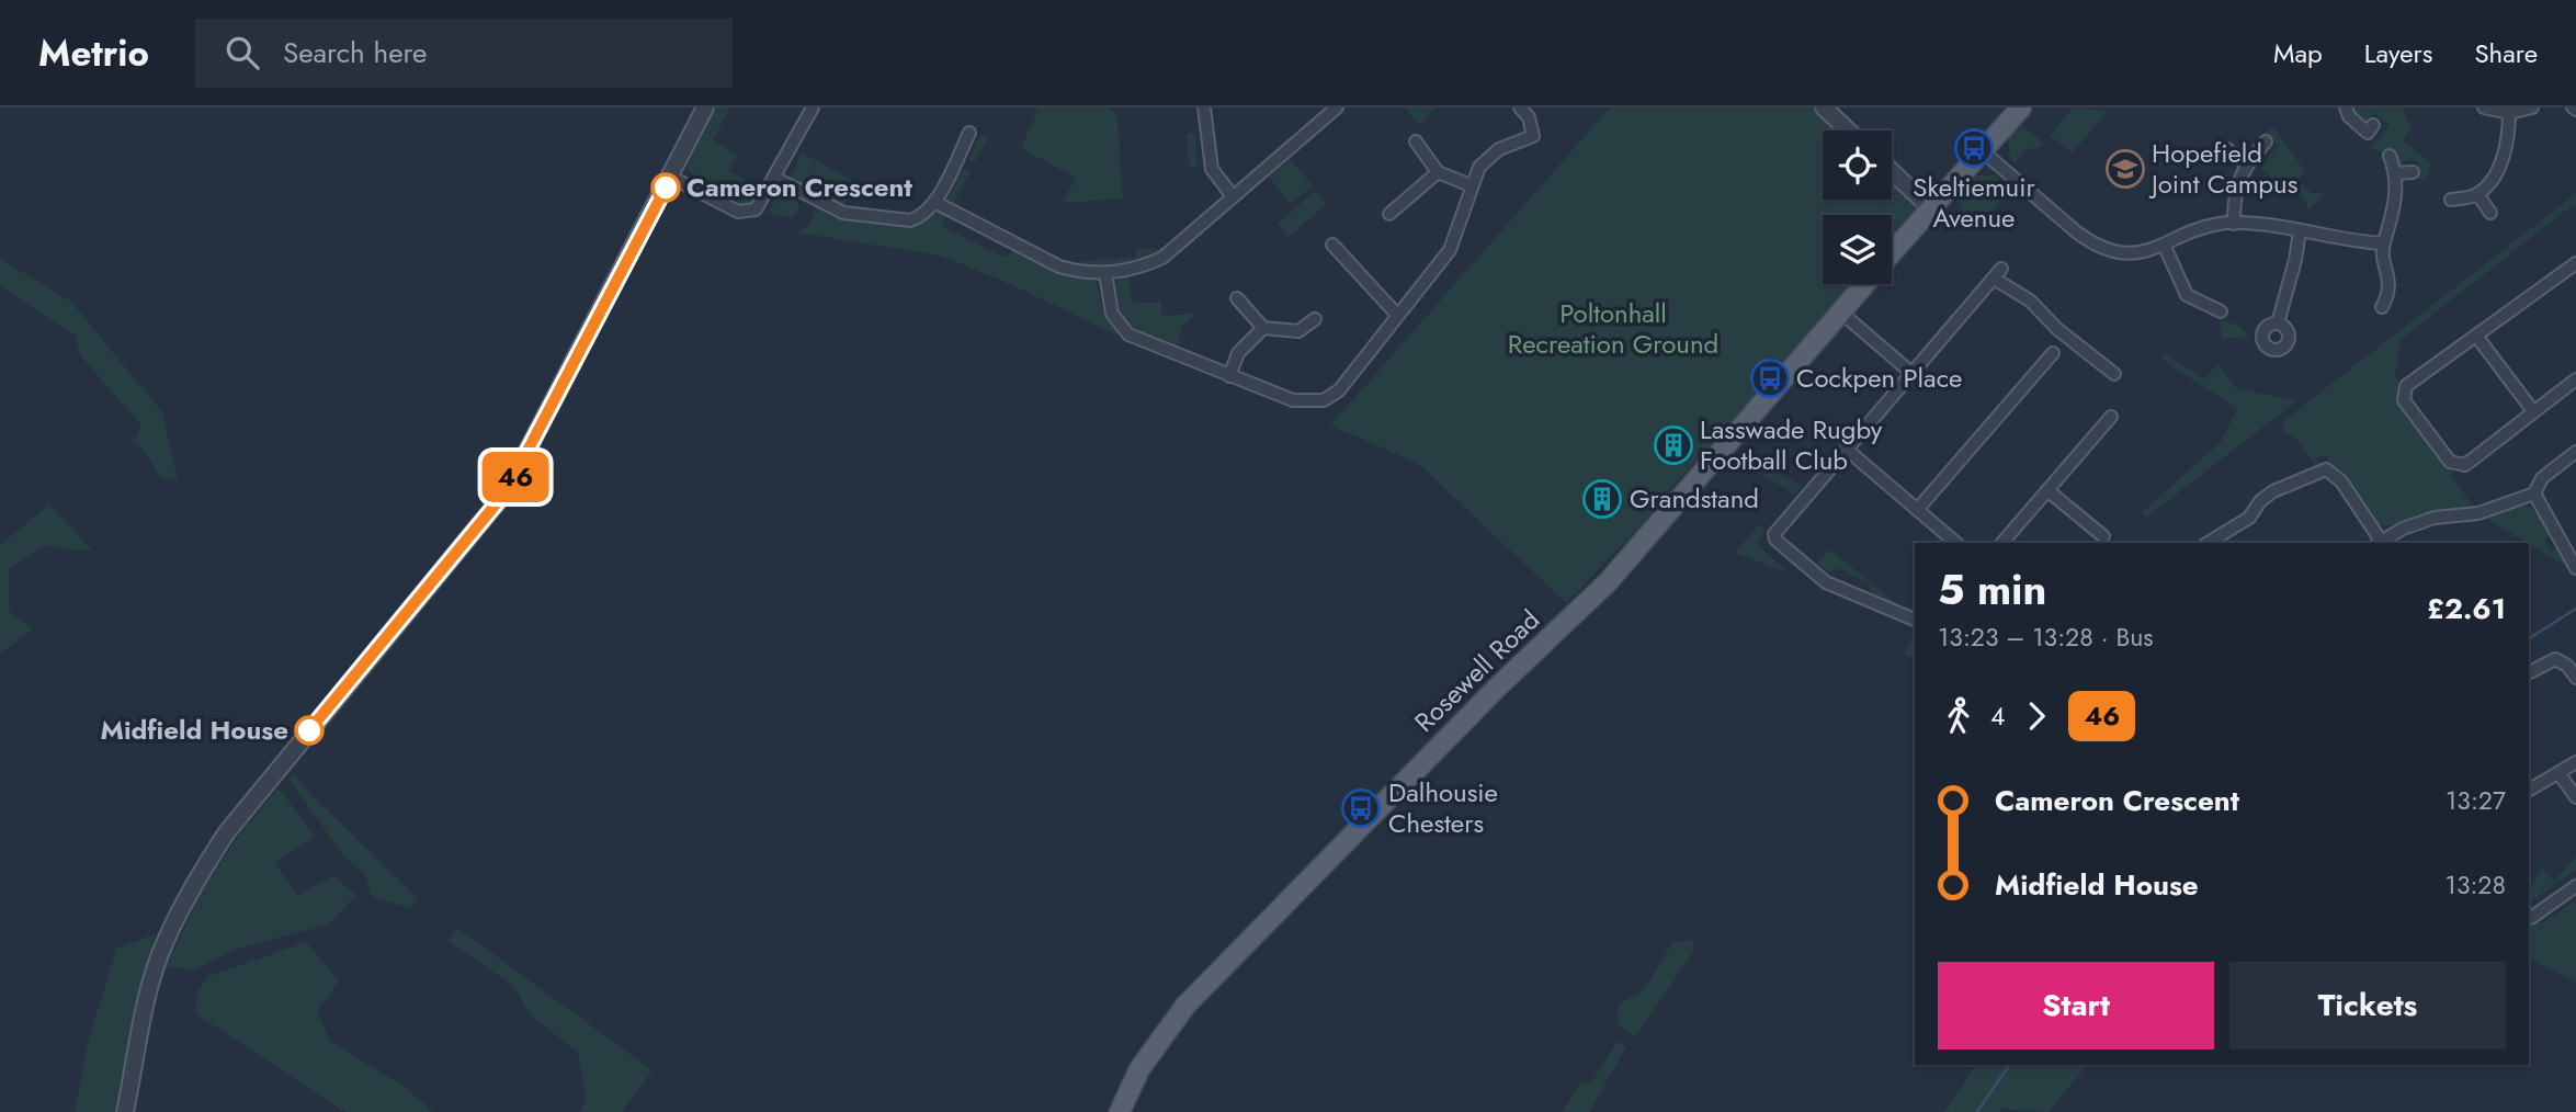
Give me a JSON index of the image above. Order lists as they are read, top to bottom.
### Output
{
  "streets": {
    "main road": ["Rosewell Road"]
  },
  "parks": ["Poltonhall Recreation Ground"],
  "places": {
    "bus stop": ["Skeltiemuir Avenue", "Cockpen Place", "Dalhousie Chesters"],
    "school or university": ["Hopefield Joint Campus"],
    "other": ["Cameron Crescent", "Midfield House"],
    "building": ["Lasswade Rugby Football Club", "Grandstand"]
  },
  "lines": ["bus line 46"],
  "page": {
    "header": "Metrio",
    "search": "Search here",
    "nav": ["Map", "Layers", "Share"],
    "on_map": "46",
    "heading": ["5 min", "13:23 – 13:28 · Bus", "£2.61"],
    "legs": ["4", "46"],
    "list": [
      {
        "name": "Cameron Crescent",
        "value": "13:27"
      },
      {
        "name": "Midfield House",
        "value": "13:28"
      }
    ],
    "buttons": ["Start", "Tickets"]
  }
}
